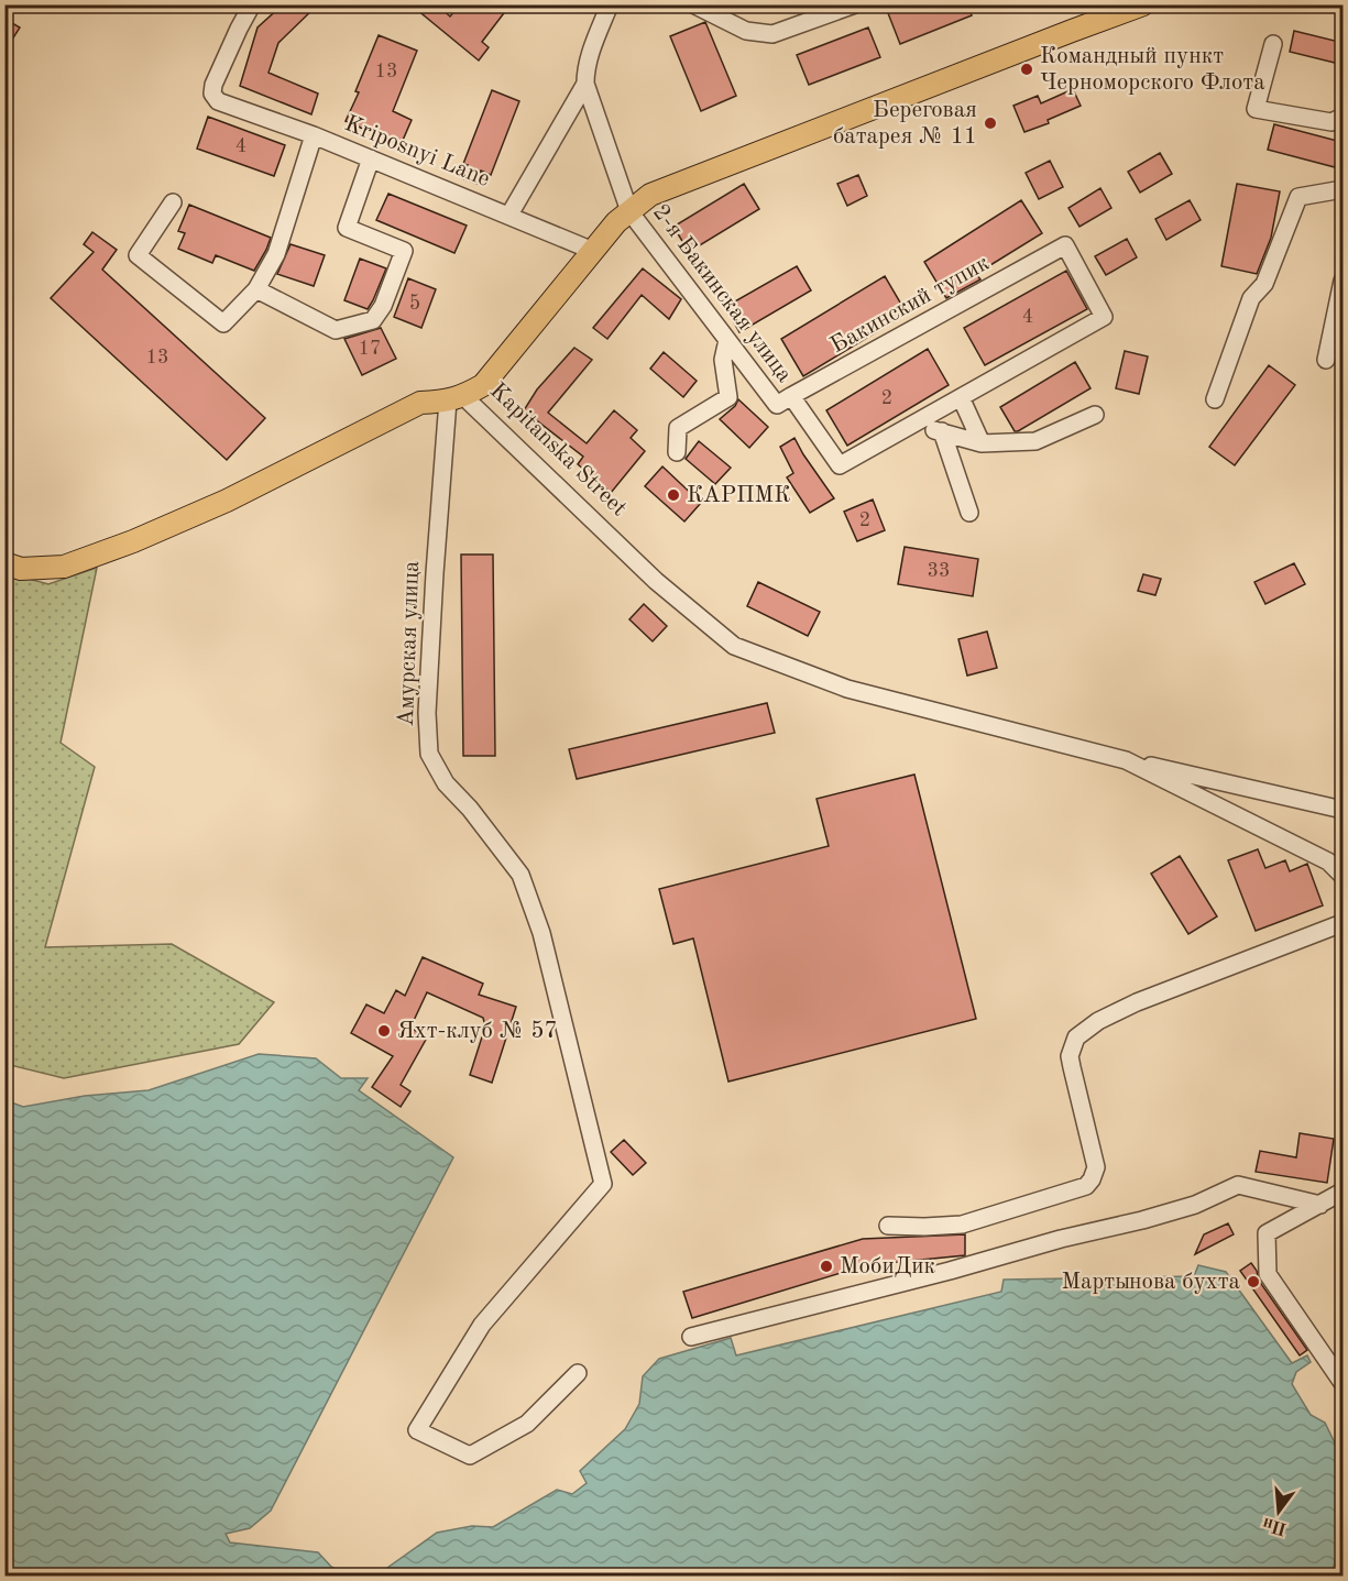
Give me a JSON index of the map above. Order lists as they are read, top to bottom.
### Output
{
  "streets": {
    "street": [
      "Kriposnyi Lane",
      "2-я Бакинская улица",
      "Бакинский тупик",
      "Kapitanska Street",
      "Амурская улица"
    ]
  },
  "crossings": [
    ["2-я Бакинская улица", "Бакинский тупик"],
    ["Kapitanska Street", "Амурская улица"]
  ],
  "places": [
    "Командный пункт Черноморского Флота",
    "Береговая батарея № 11",
    "КАРПМК",
    "Яхт-клуб № 57",
    "МобиДик",
    "Мартынова бухта"
  ],
  "house_numbers": [
    "13",
    "4",
    "5",
    "4",
    "17",
    "13",
    "2",
    "2",
    "33"
  ],
  "north": "bottom"
}
